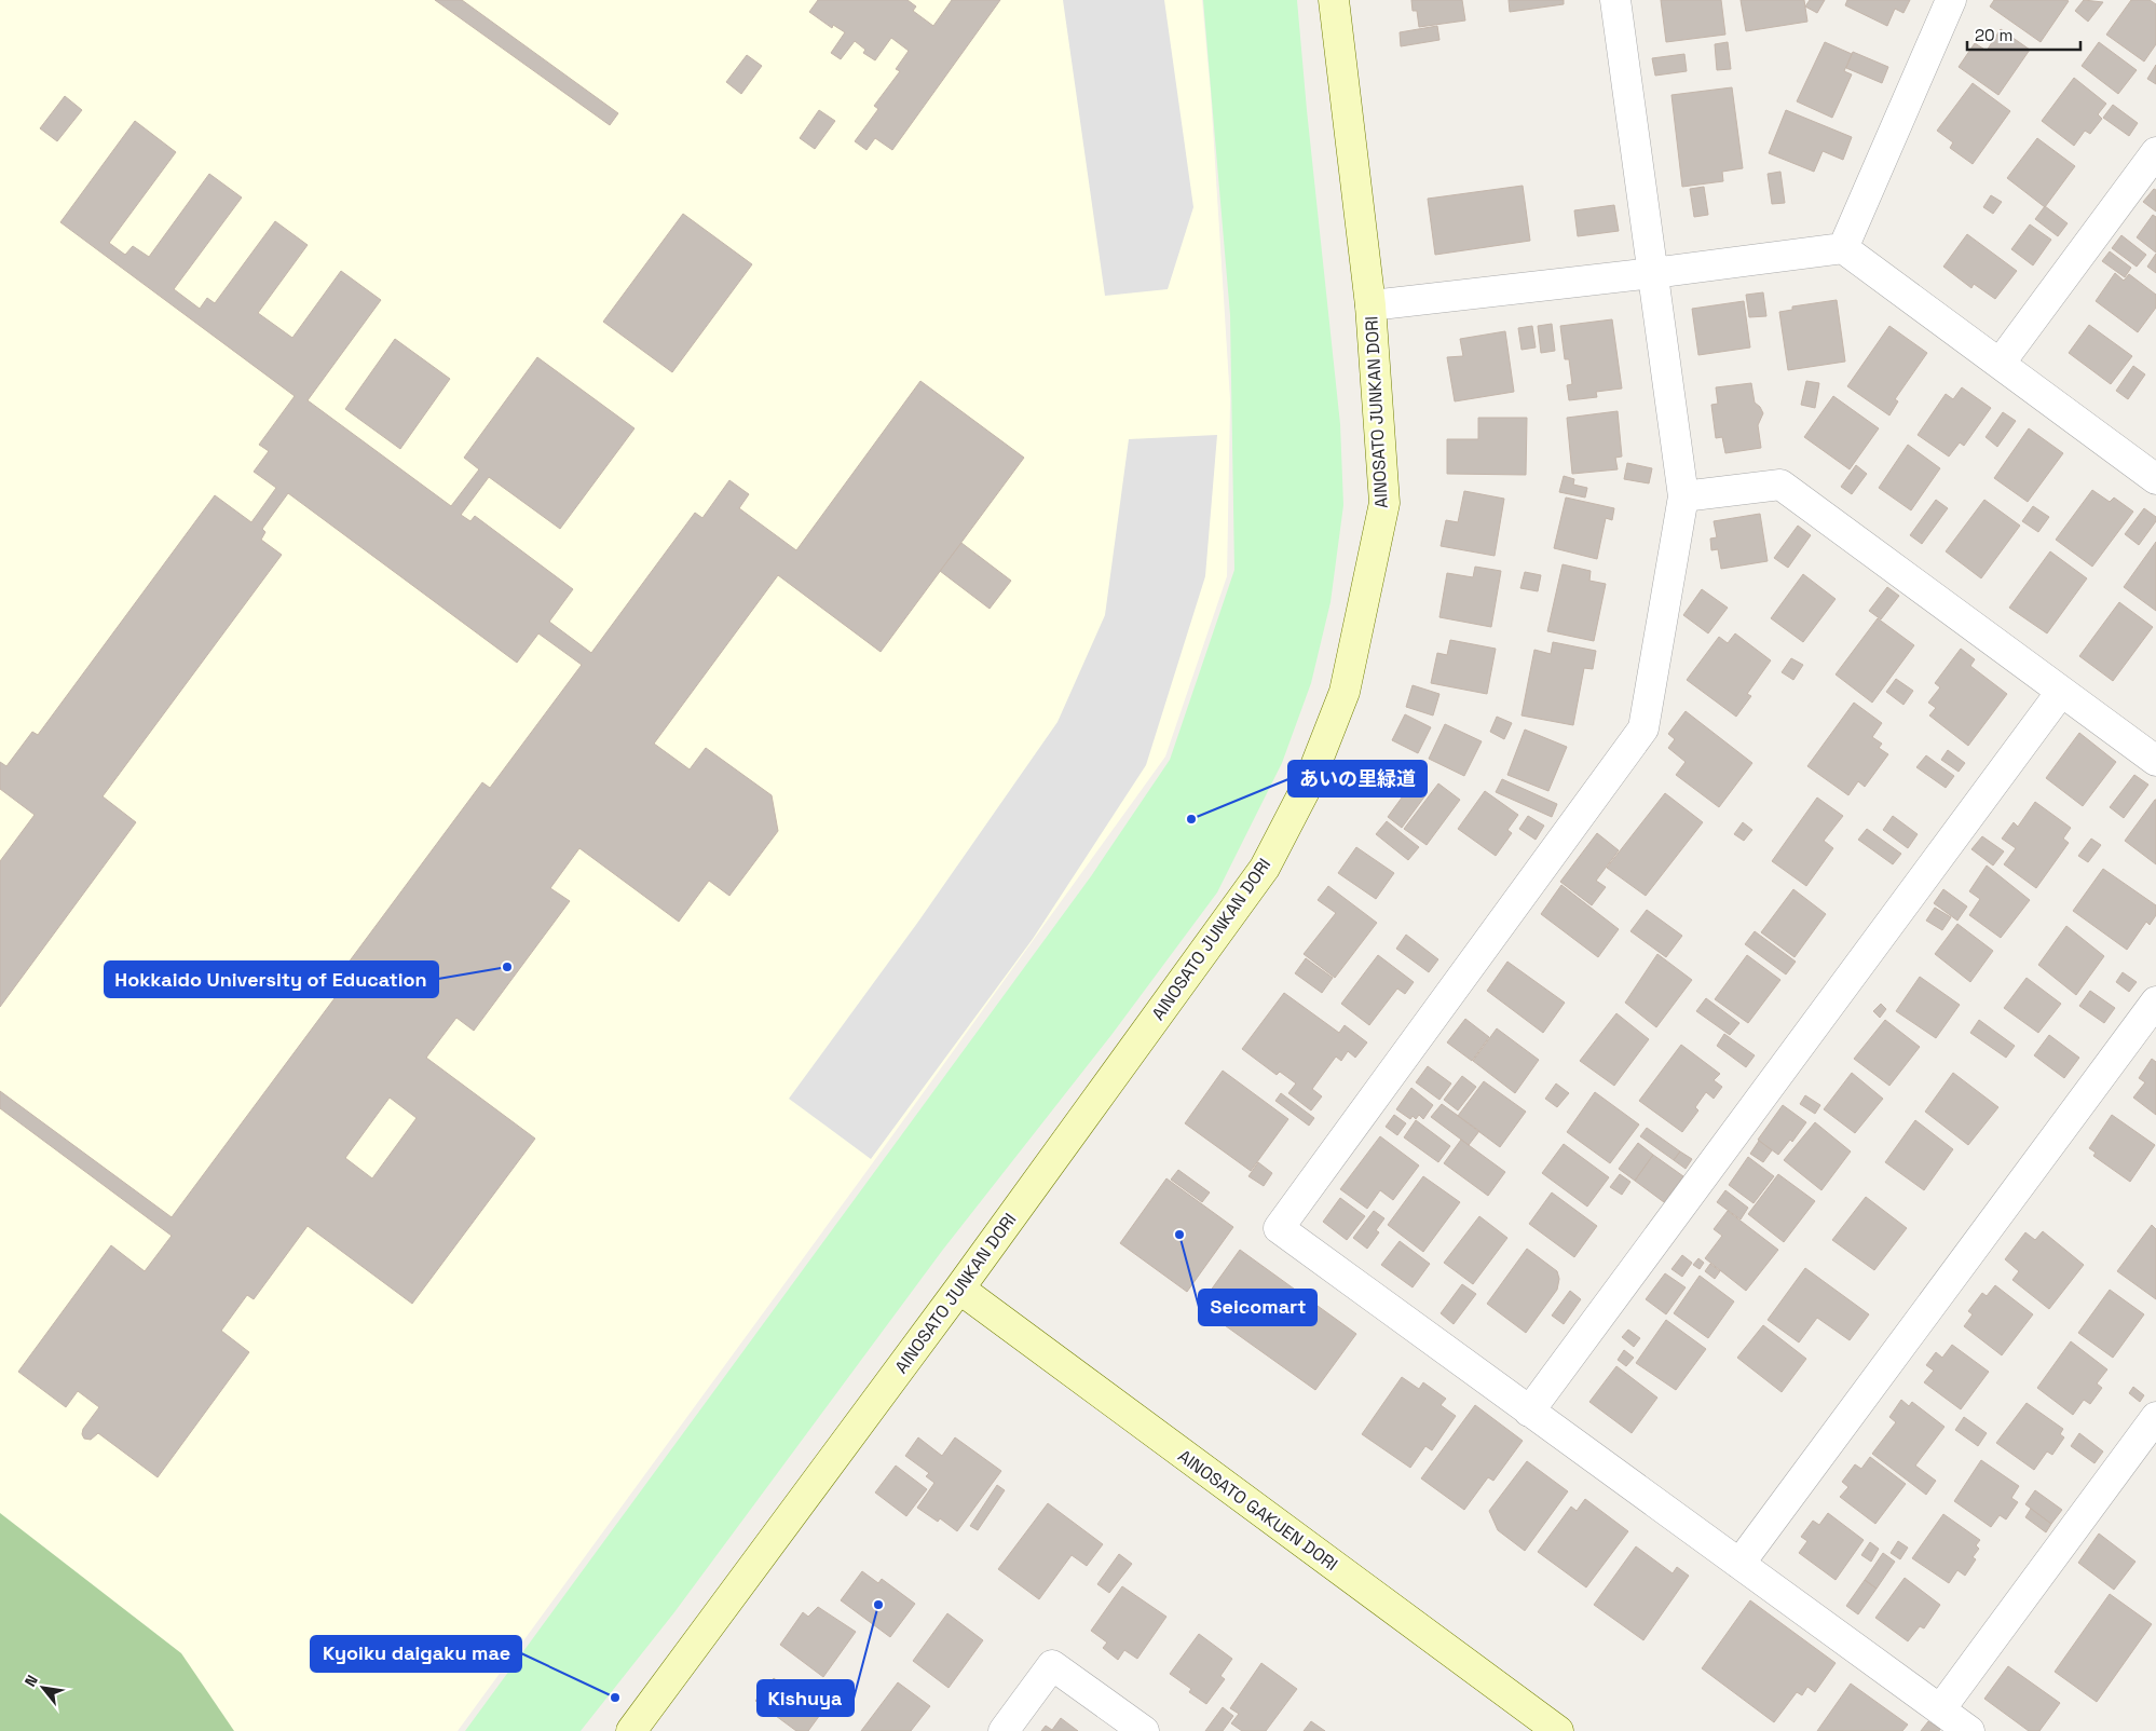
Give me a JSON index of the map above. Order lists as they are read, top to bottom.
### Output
{
  "streets": {
    "street": ["AINOSATO JUNKAN DORI", "AINOSATO GAKUEN DORI"]
  },
  "crossings": [
    ["AINOSATO JUNKAN DORI", "AINOSATO GAKUEN DORI"]
  ],
  "places": [
    "あいの里緑道",
    "Hokkaido University of Education",
    "Seicomart",
    "Kishuya",
    "Kyoiku daigaku mae"
  ],
  "scale_bar": "20 m",
  "north": "top left"
}
